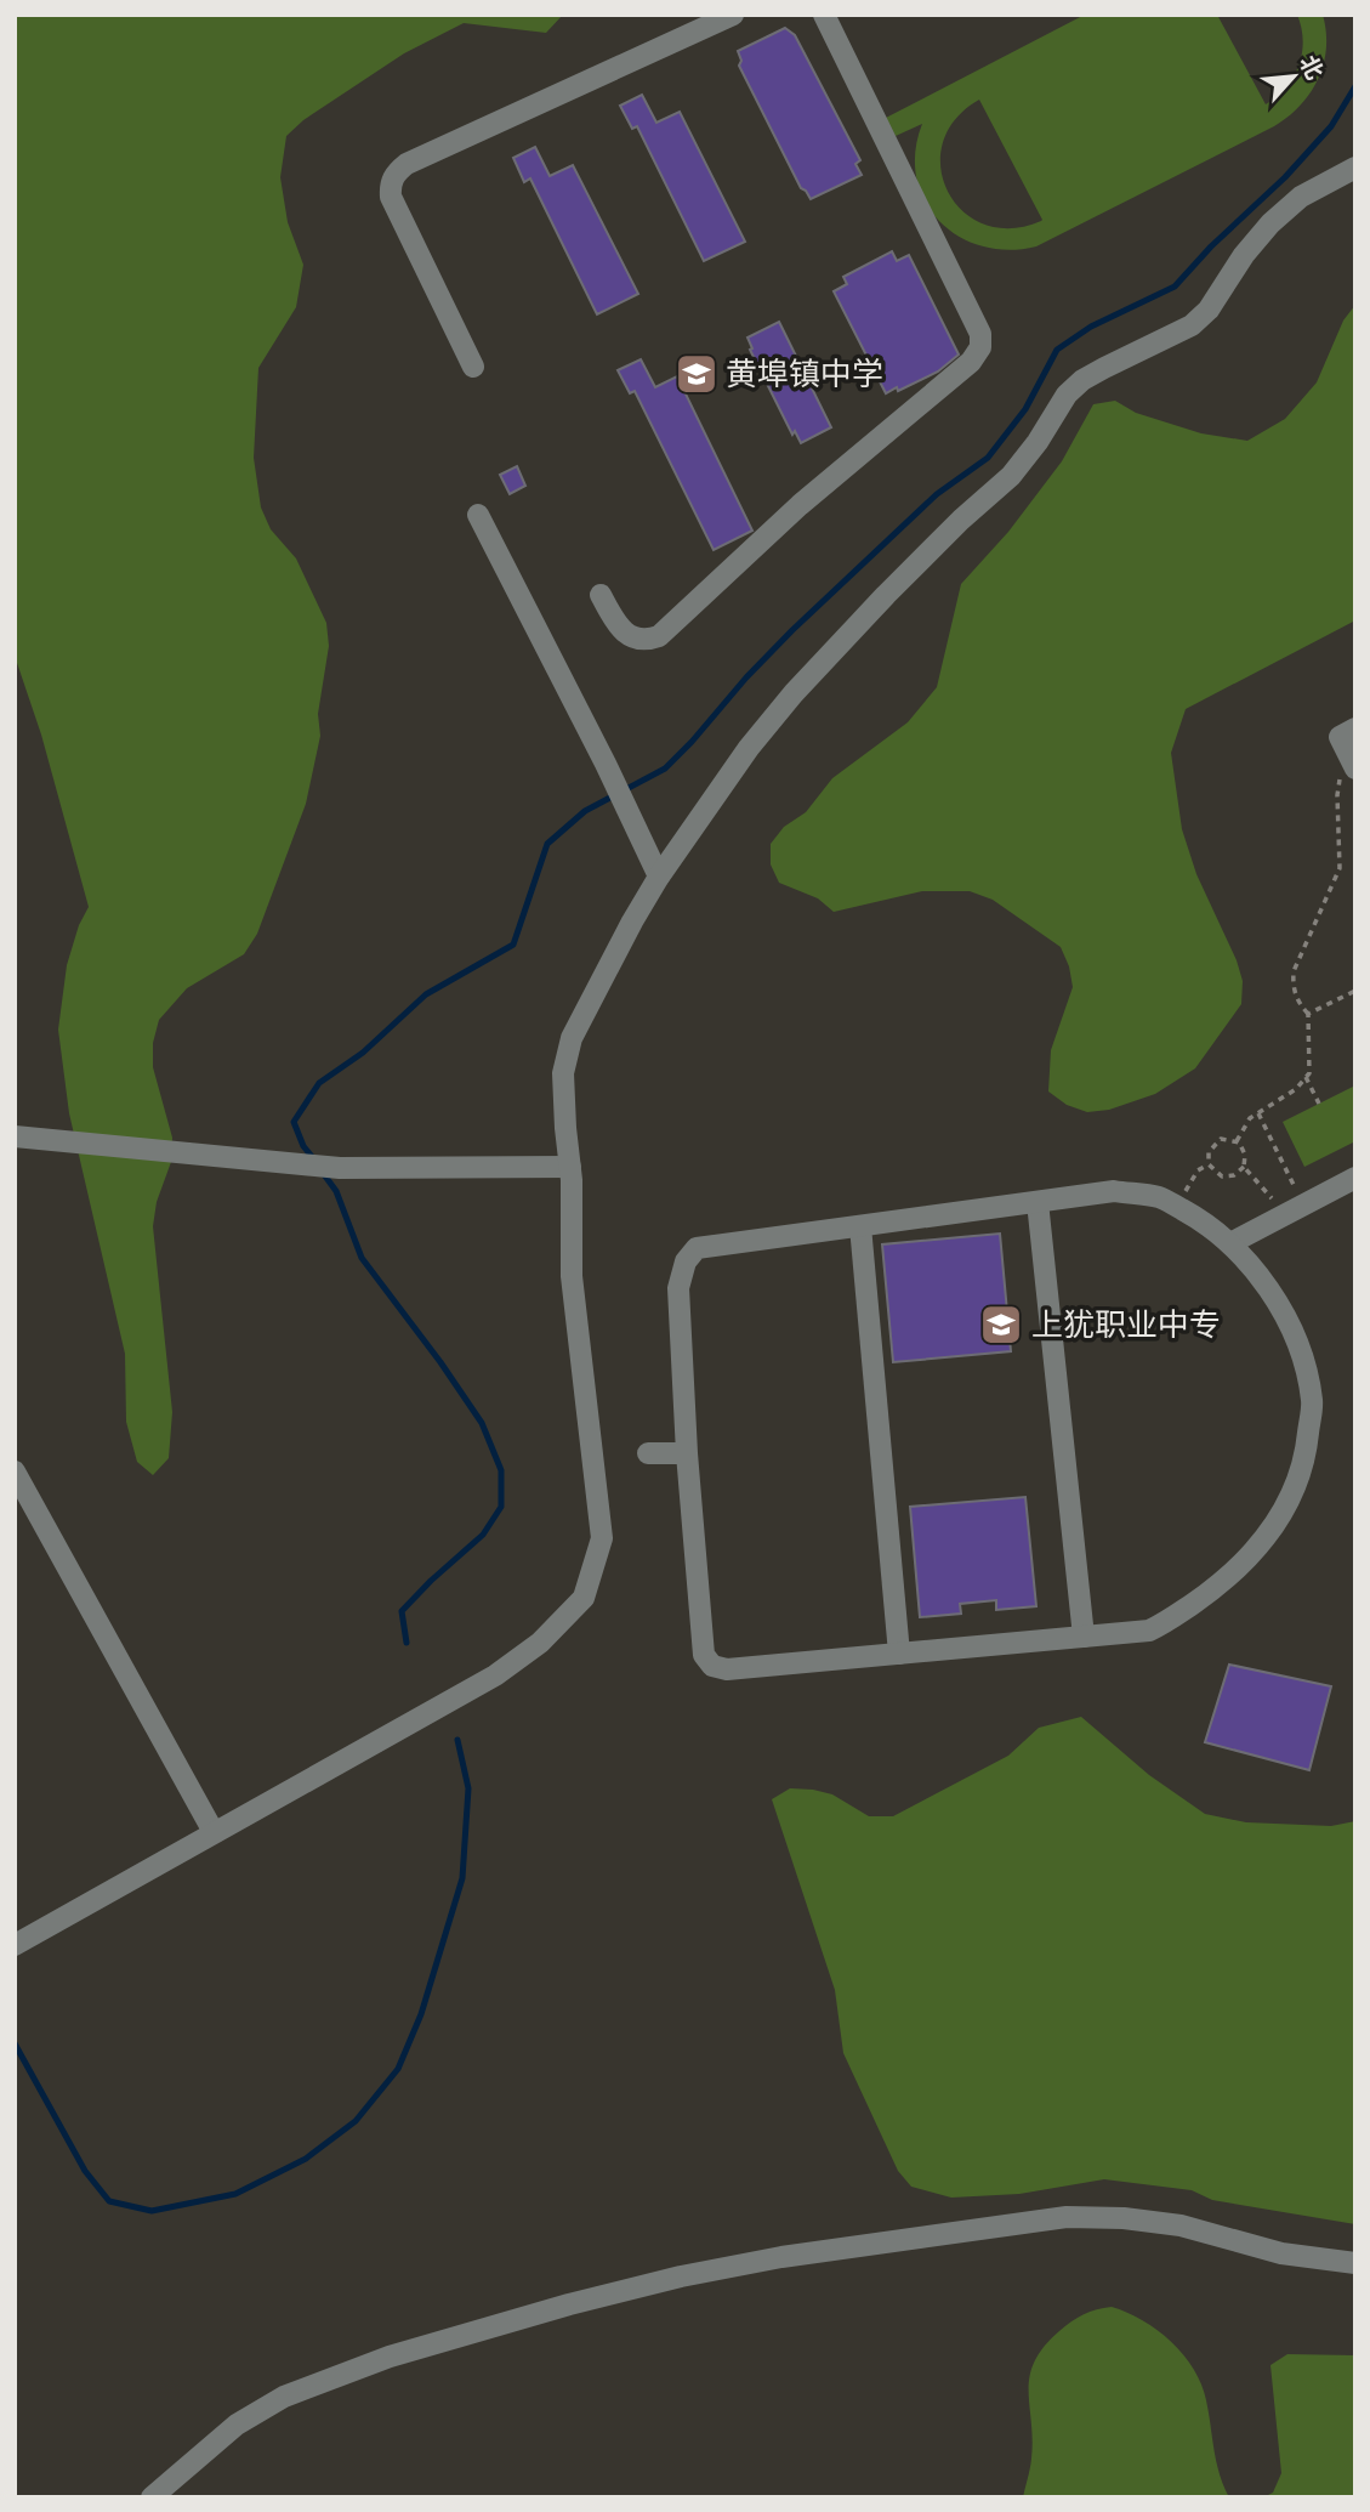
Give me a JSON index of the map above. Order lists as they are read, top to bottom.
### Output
{
  "places": {
    "school or university": ["黄埠镇中学", "上犹职业中专"]
  },
  "north": "top right"
}
